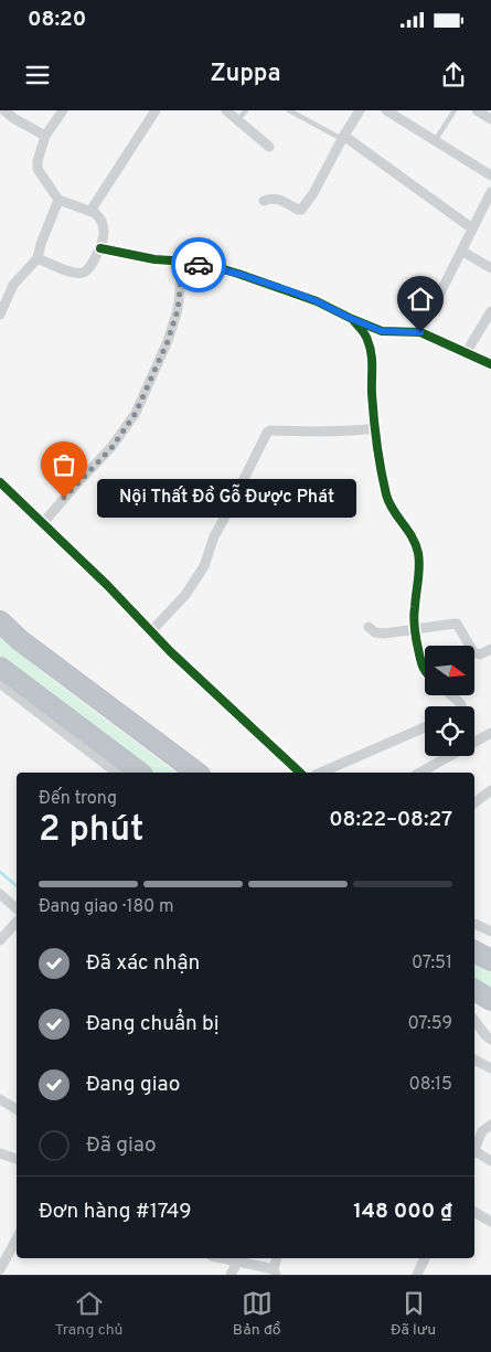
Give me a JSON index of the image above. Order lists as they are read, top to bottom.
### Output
{
  "places": ["Nội Thất Đồ Gỗ Được Phát"],
  "north": "right",
  "page": {
    "status": "08:20",
    "header": "Zuppa",
    "bubble": "Nội Thất Đồ Gỗ Được Phát",
    "heading": ["2 phút", "Đến trong", "08:22–08:27"],
    "panel": ["Đơn hàng #1749", "148 000 ₫"],
    "bar": "Đang giao · 180 m",
    "list": [
      ["Đã xác nhận", "07:51"],
      ["Đang chuẩn bị", "07:59"],
      ["Đang giao", "08:15"],
      "Đã giao"
    ],
    "tabs": ["Trang chủ", "Bản đồ", "Đã lưu"]
  }
}
